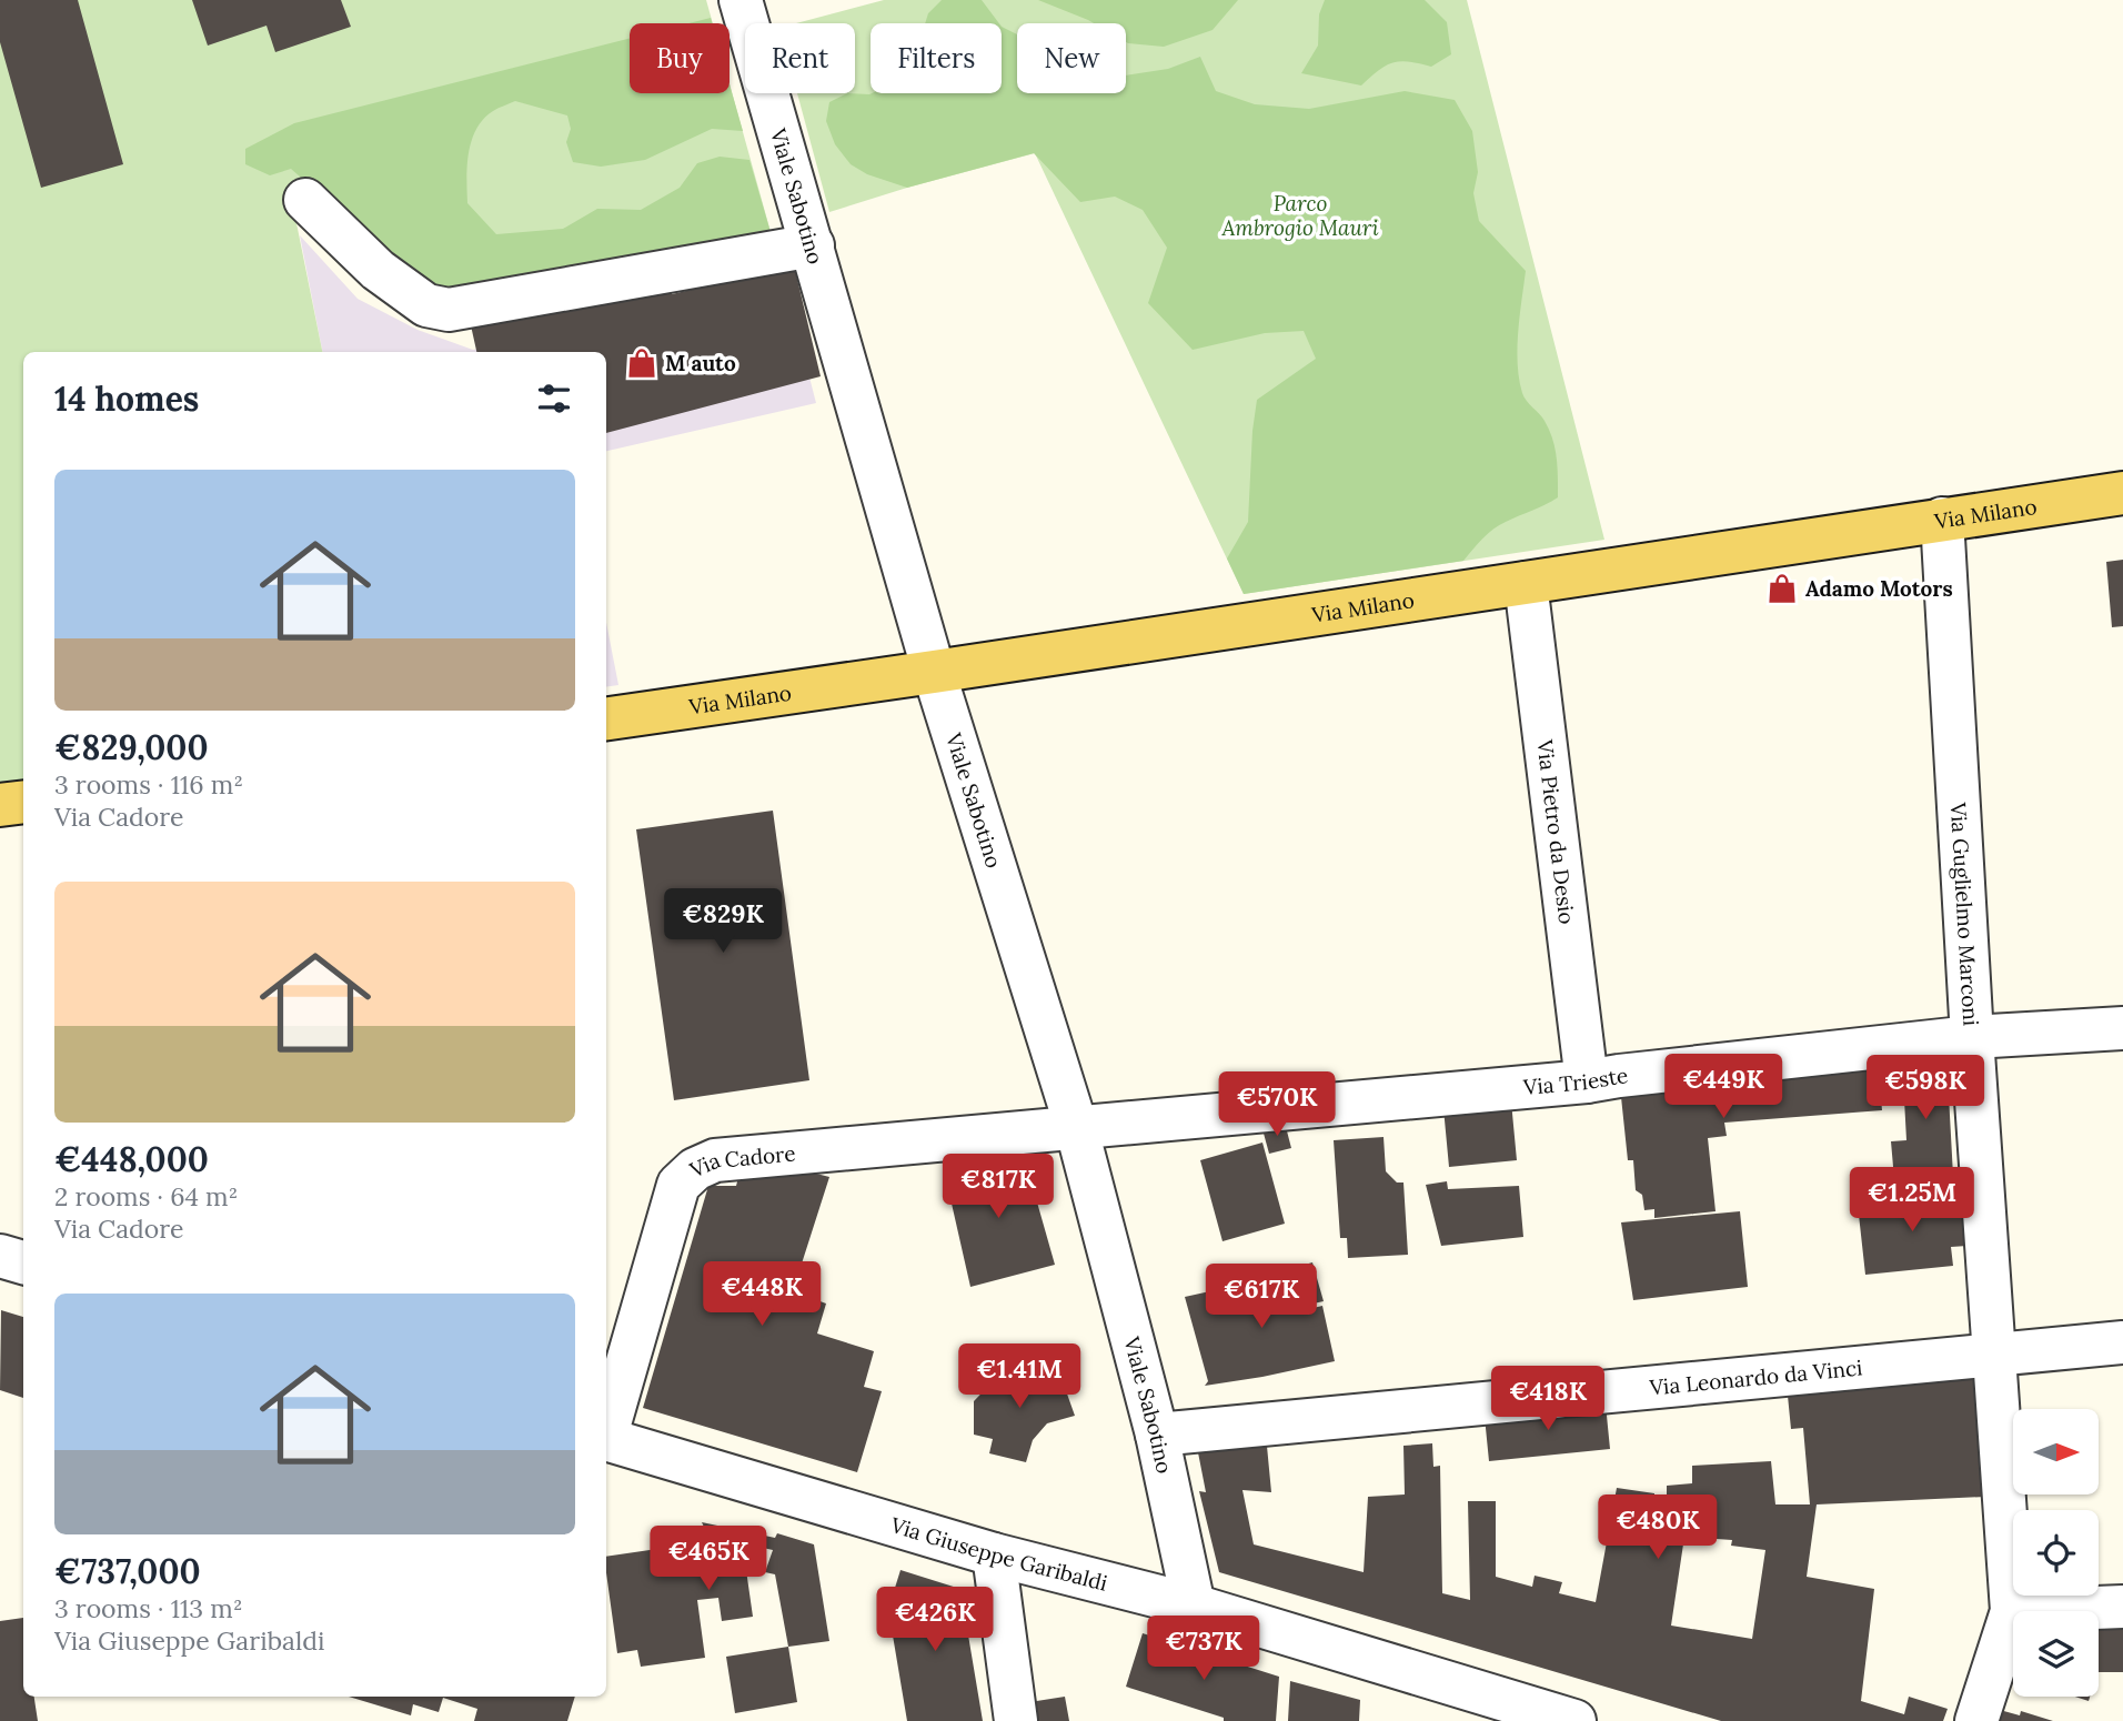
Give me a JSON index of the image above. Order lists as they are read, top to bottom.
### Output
{
  "streets": {
    "main road": ["Via Milano"],
    "street": [
      "Viale Sabotino",
      "Via Pietro da Desio",
      "Via Guglielmo Marconi",
      "Via Trieste",
      "Via Cadore",
      "Via Leonardo da Vinci",
      "Via Giuseppe Garibaldi"
    ]
  },
  "crossings": [
    ["Viale Sabotino", "Via Milano"],
    ["Viale Sabotino", "Via Trieste"],
    ["Viale Sabotino", "Via Cadore"],
    ["Viale Sabotino", "Via Leonardo da Vinci"],
    ["Viale Sabotino", "Via Giuseppe Garibaldi"],
    ["Via Milano", "Via Pietro da Desio"],
    ["Via Milano", "Via Guglielmo Marconi"],
    ["Via Pietro da Desio", "Via Trieste"],
    ["Via Guglielmo Marconi", "Via Trieste"],
    ["Via Guglielmo Marconi", "Via Leonardo da Vinci"],
    ["Via Trieste", "Via Cadore"]
  ],
  "parks": ["Parco Ambrogio Mauri"],
  "places": {
    "shop": ["M auto", "Adamo Motors"]
  },
  "north": "right",
  "page": {
    "chip": [
      "Buy",
      "Rent",
      "Filters",
      "New"
    ],
    "heading": "14 homes",
    "list": [
      {
        "name": "€829,000",
        "note": "3 rooms · 116 m² · Via Cadore"
      },
      {
        "name": "€448,000",
        "note": "2 rooms · 64 m² · Via Cadore"
      },
      {
        "name": "€737,000",
        "note": "3 rooms · 113 m² · Via Giuseppe Garibaldi"
      }
    ],
    "price": [
      "€829K",
      "€449K",
      "€598K",
      "€570K",
      "€817K",
      "€1.25M",
      "€448K",
      "€617K",
      "€1.41M",
      "€418K",
      "€480K",
      "€465K",
      "€426K",
      "€737K"
    ]
  }
}
